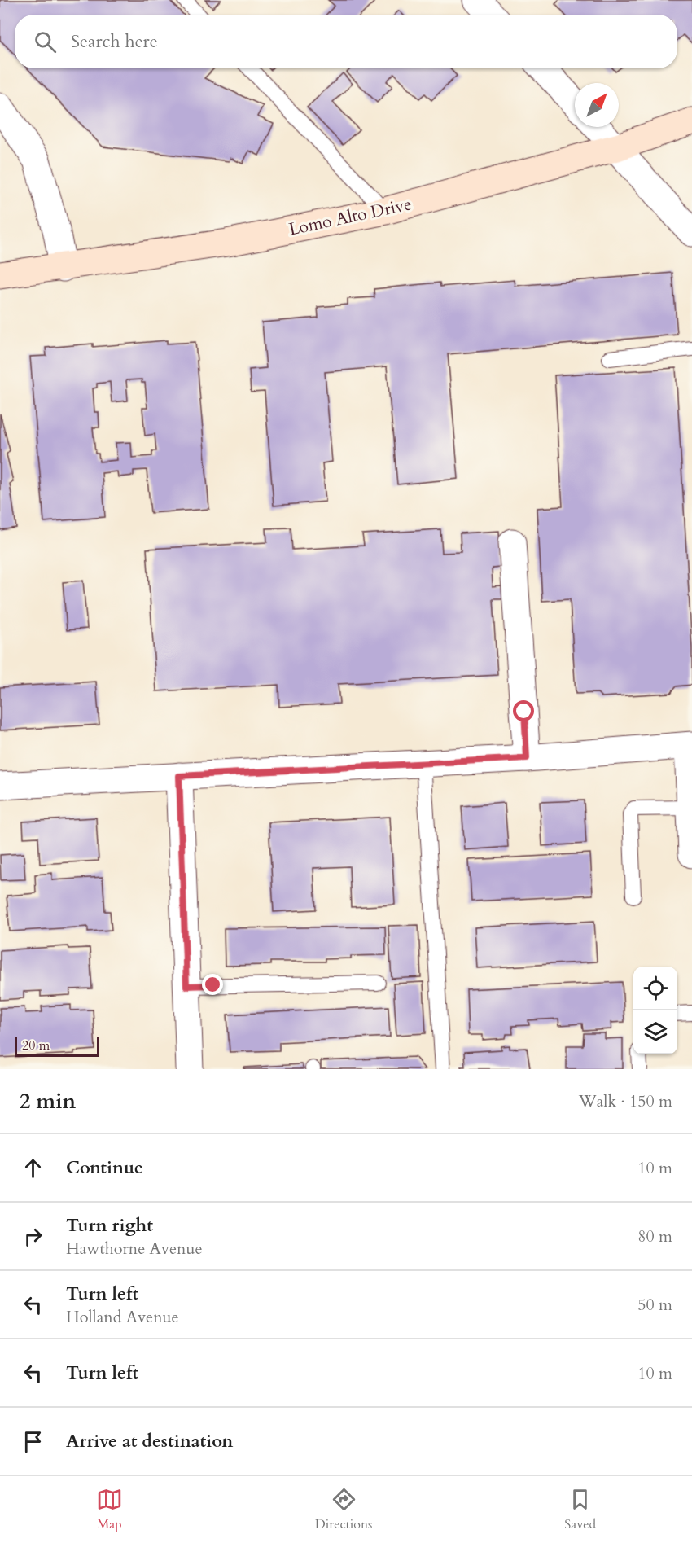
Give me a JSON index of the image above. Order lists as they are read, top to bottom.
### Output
{
  "streets": {
    "street": ["Lomo Alto Drive"]
  },
  "scale_bar": "20 m",
  "north": "top right",
  "page": {
    "search": "Search here",
    "scale": "20 m",
    "heading": ["2 min", "Walk · 150 m"],
    "list": [
      ["Continue", "10 m"],
      ["Turn right", "Hawthorne Avenue", "80 m"],
      ["Turn left", "Holland Avenue", "50 m"],
      ["Turn left", "10 m"],
      "Arrive at destination"
    ],
    "nav": ["Map", "Directions", "Saved"]
  }
}
